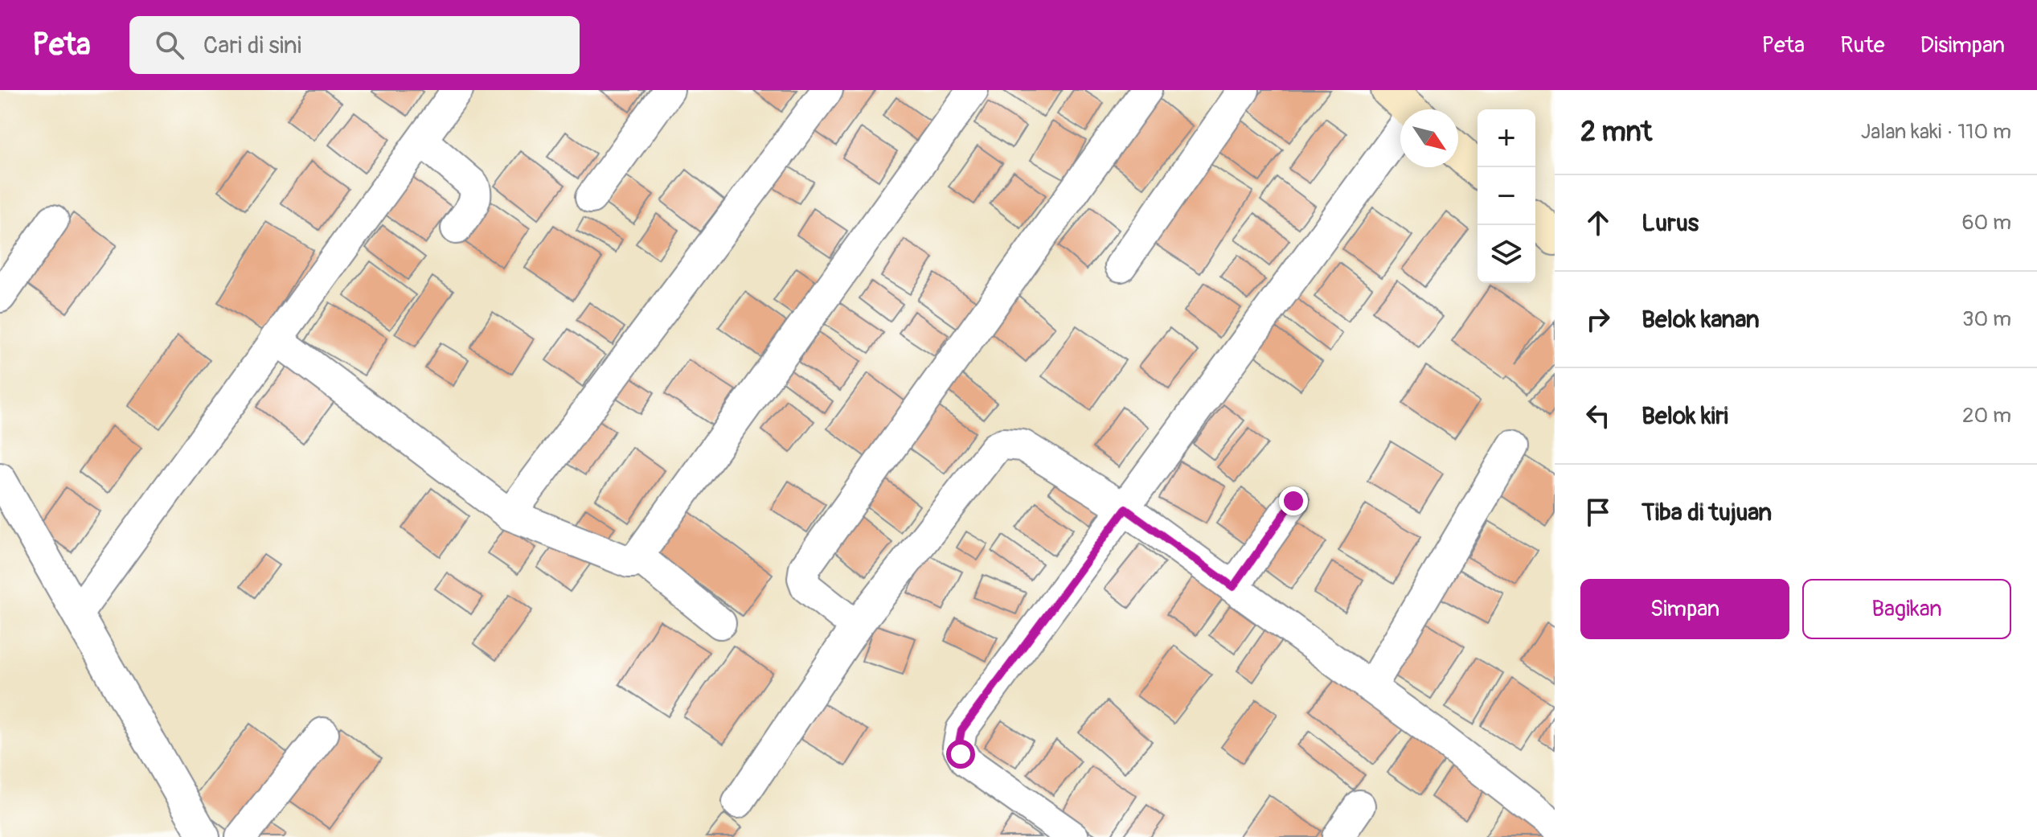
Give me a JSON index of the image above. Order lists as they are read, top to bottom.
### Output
{
  "north": "bottom right",
  "page": {
    "header": "Peta",
    "search": "Cari di sini",
    "nav": ["Peta", "Rute", "Disimpan"],
    "heading": ["2 mnt", "Jalan kaki · 110 m"],
    "map_buttons": ["+", "−"],
    "list": [
      ["Lurus", "60 m"],
      ["Belok kanan", "30 m"],
      ["Belok kiri", "20 m"],
      "Tiba di tujuan"
    ],
    "buttons": ["Simpan", "Bagikan"]
  }
}
